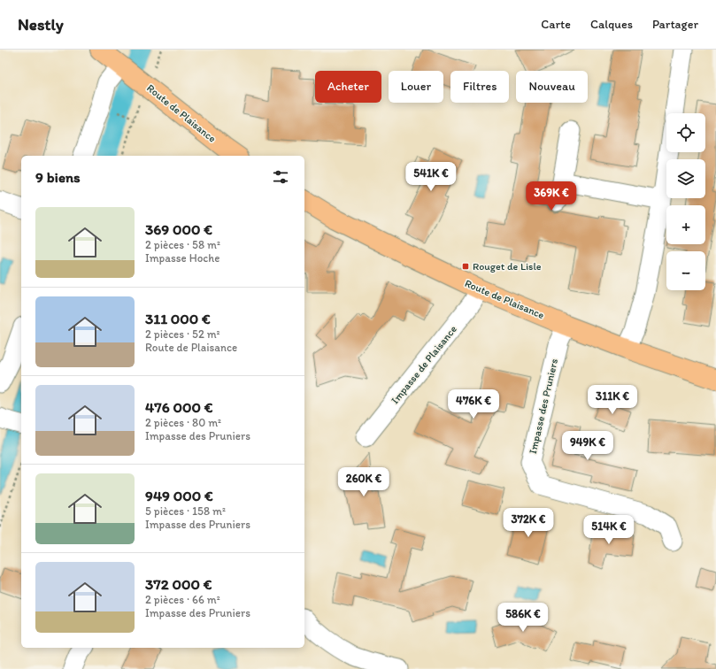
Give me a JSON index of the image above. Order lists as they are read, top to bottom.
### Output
{
  "streets": {
    "main road": ["Route de Plaisance"],
    "street": ["Impasse de Plaisance", "Impasse des Pruniers"]
  },
  "crossings": [
    ["Route de Plaisance", "Impasse de Plaisance"],
    ["Route de Plaisance", "Impasse des Pruniers"]
  ],
  "places": {
    "transit": ["Rouget de Lisle"]
  },
  "page": {
    "header": "Nestly",
    "nav": ["Carte", "Calques", "Partager"],
    "chip": [
      "Acheter",
      "Louer",
      "Filtres",
      "Nouveau"
    ],
    "map_buttons": ["+", "−"],
    "heading": "9 biens",
    "price": [
      "541K €",
      "369K €",
      "311K €",
      "476K €",
      "949K €",
      "260K €",
      "372K €",
      "514K €",
      "586K €"
    ],
    "list": [
      {
        "name": "369 000 €",
        "note": "2 pièces · 58 m² · Impasse Hoche"
      },
      {
        "name": "311 000 €",
        "note": "2 pièces · 52 m² · Route de Plaisance"
      },
      {
        "name": "476 000 €",
        "note": "2 pièces · 80 m² · Impasse des Pruniers"
      },
      {
        "name": "949 000 €",
        "note": "5 pièces · 158 m² · Impasse des Pruniers"
      },
      {
        "name": "372 000 €",
        "note": "2 pièces · 66 m² · Impasse des Pruniers"
      }
    ]
  }
}
